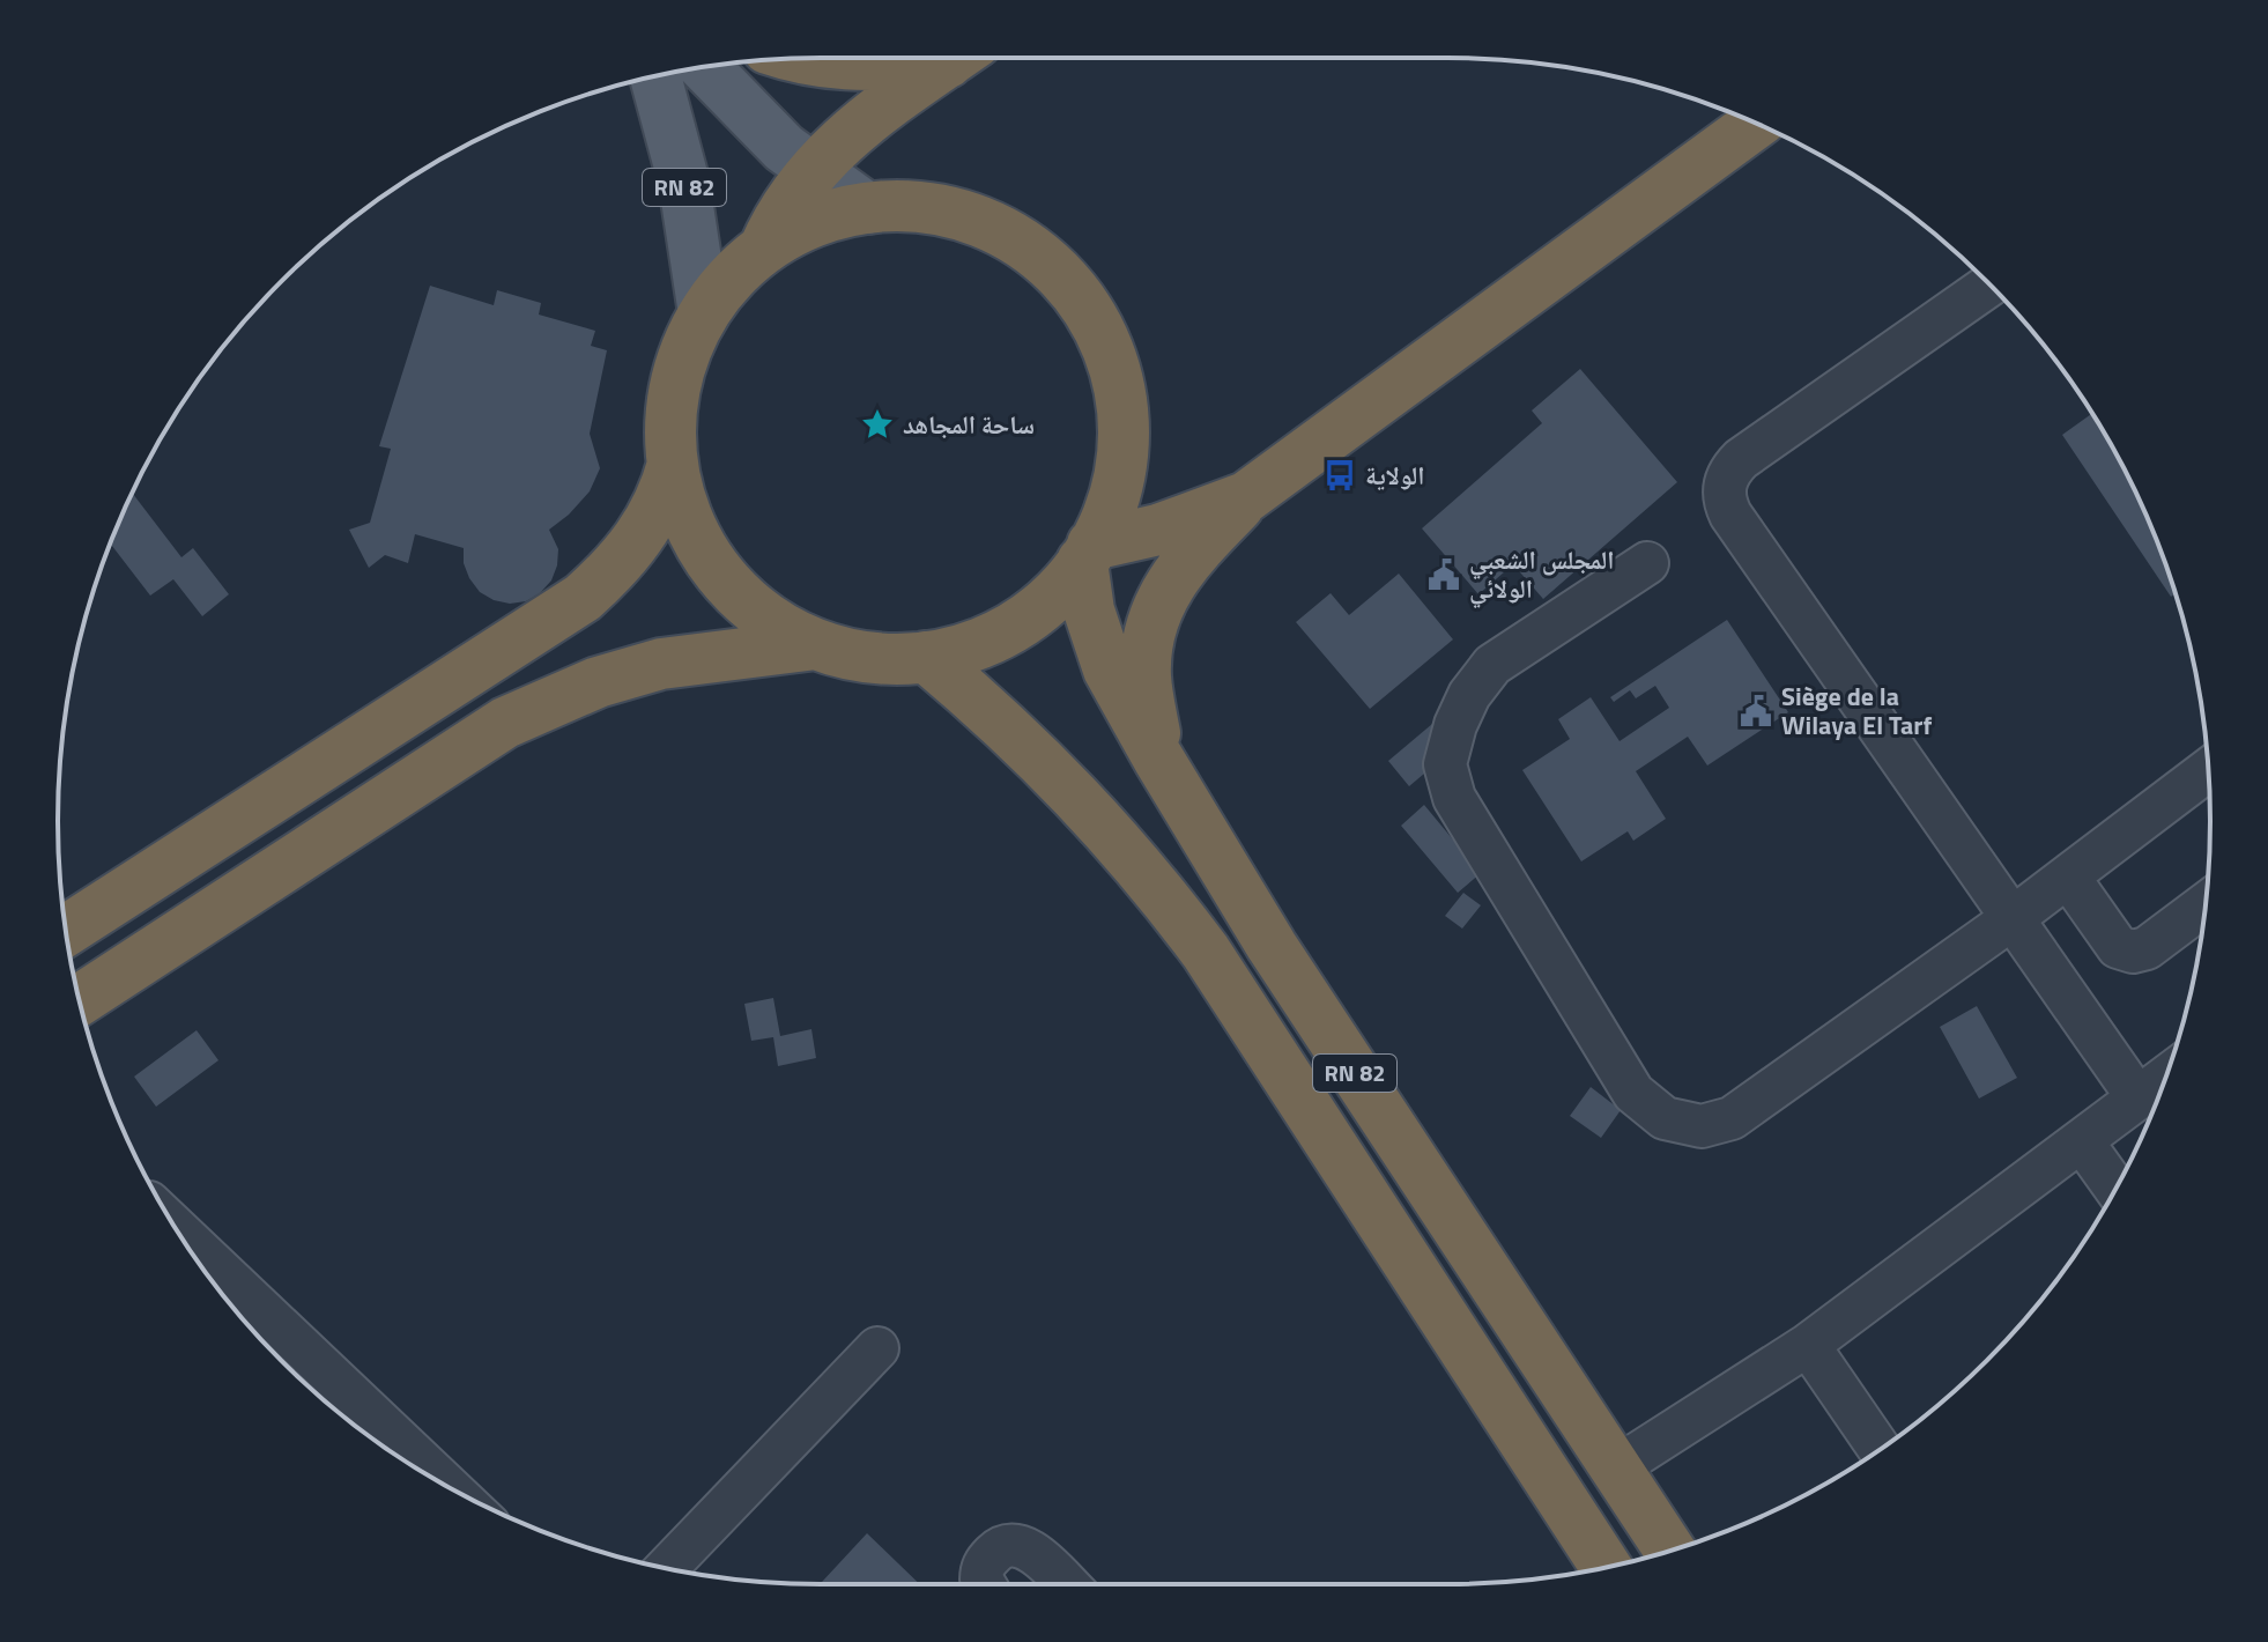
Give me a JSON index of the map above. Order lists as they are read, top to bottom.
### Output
{
  "streets": {
    "highway": ["RN 82"]
  },
  "places": {
    "place": ["ساحة المجاهد"],
    "bus stop": ["الولاية"],
    "public building": ["المجلس الشعبي الولائي", "Siège de la Wilaya El Tarf"]
  }
}
